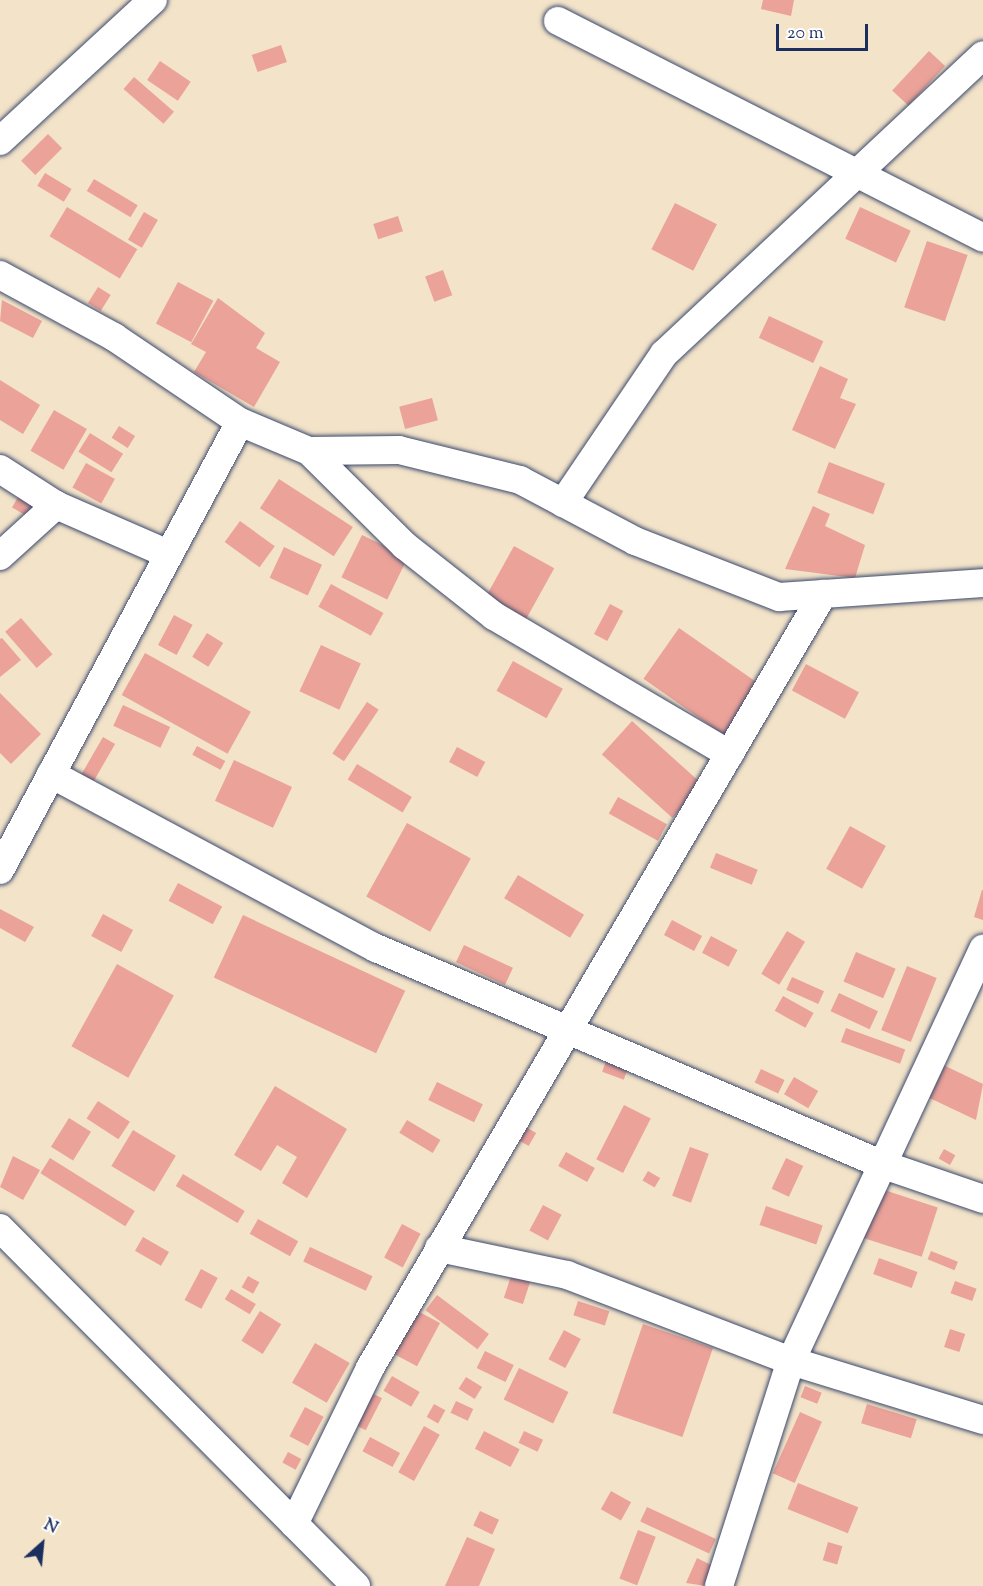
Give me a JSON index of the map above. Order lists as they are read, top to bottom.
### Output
{
  "scale_bar": "20 m",
  "north": "top right"
}
